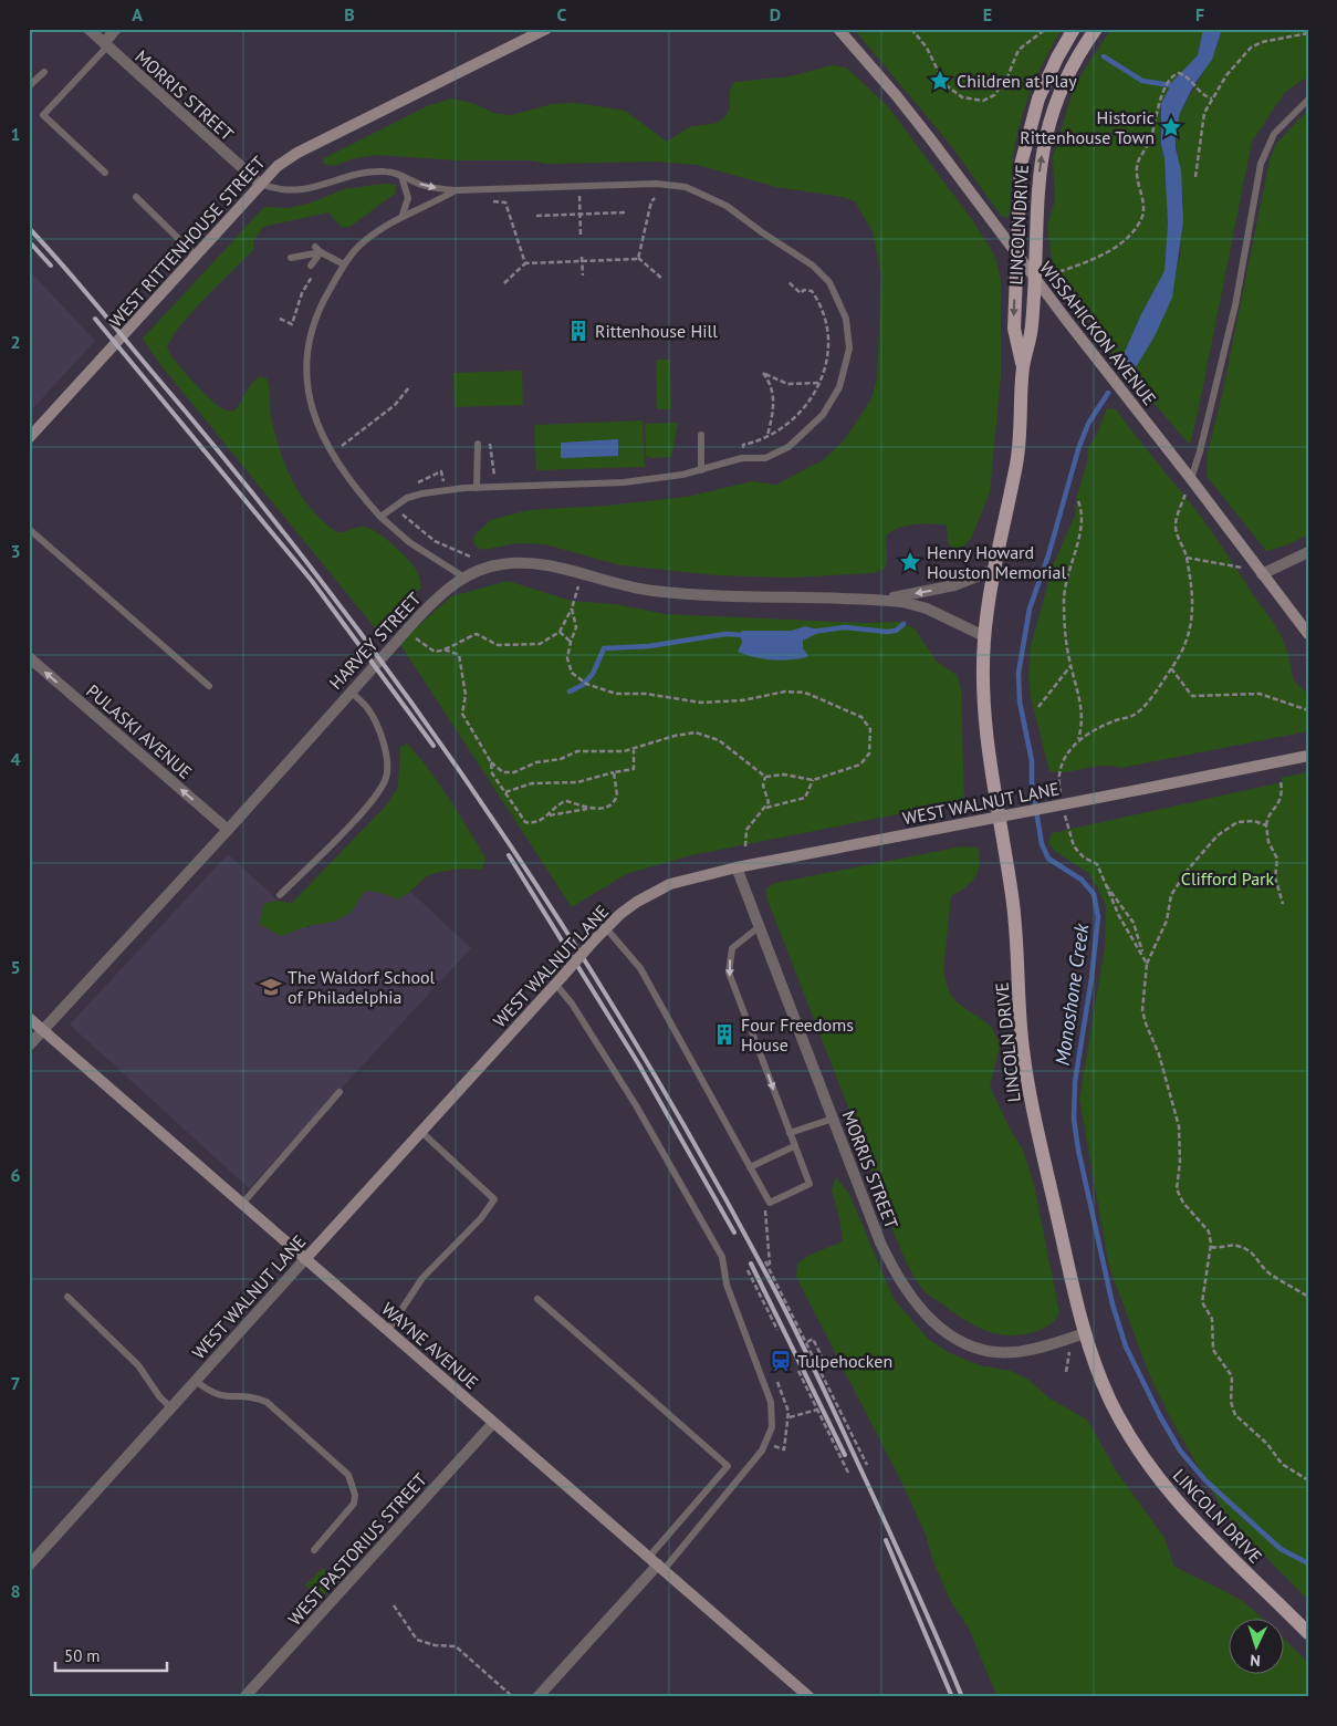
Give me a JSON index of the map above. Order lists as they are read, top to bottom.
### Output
{
  "streets": {
    "main road": ["LINCOLN DRIVE"],
    "street": [
      "MORRIS STREET",
      "WEST RITTENHOUSE STREET",
      "WISSAHICKON AVENUE",
      "HARVEY STREET",
      "PULASKI AVENUE",
      "WEST WALNUT LANE",
      "WAYNE AVENUE",
      "WEST PASTORIUS STREET"
    ]
  },
  "crossings": [
    ["MORRIS STREET", "LINCOLN DRIVE"],
    ["MORRIS STREET", "WEST RITTENHOUSE STREET"],
    ["MORRIS STREET", "WEST WALNUT LANE"],
    ["LINCOLN DRIVE", "WISSAHICKON AVENUE"],
    ["LINCOLN DRIVE", "HARVEY STREET"],
    ["HARVEY STREET", "PULASKI AVENUE"],
    ["HARVEY STREET", "WAYNE AVENUE"],
    ["WEST WALNUT LANE", "WAYNE AVENUE"],
    ["WAYNE AVENUE", "WEST PASTORIUS STREET"]
  ],
  "one_way": ["PULASKI AVENUE"],
  "water": ["Monoshone Creek"],
  "parks": ["Clifford Park"],
  "places": {
    "place": ["Children at Play", "Historic Rittenhouse Town", "Henry Howard Houston Memorial"],
    "building": ["Rittenhouse Hill", "Four Freedoms House"],
    "school or university": ["The Waldorf School of Philadelphia"],
    "station": ["Tulpehocken"]
  },
  "scale_bar": "50 m",
  "north": "bottom",
  "grid": {
    "columns": [
      "A",
      "B",
      "C",
      "D",
      "E",
      "F"
    ],
    "rows": [
      "1",
      "2",
      "3",
      "4",
      "5",
      "6",
      "7",
      "8"
    ]
  }
}
